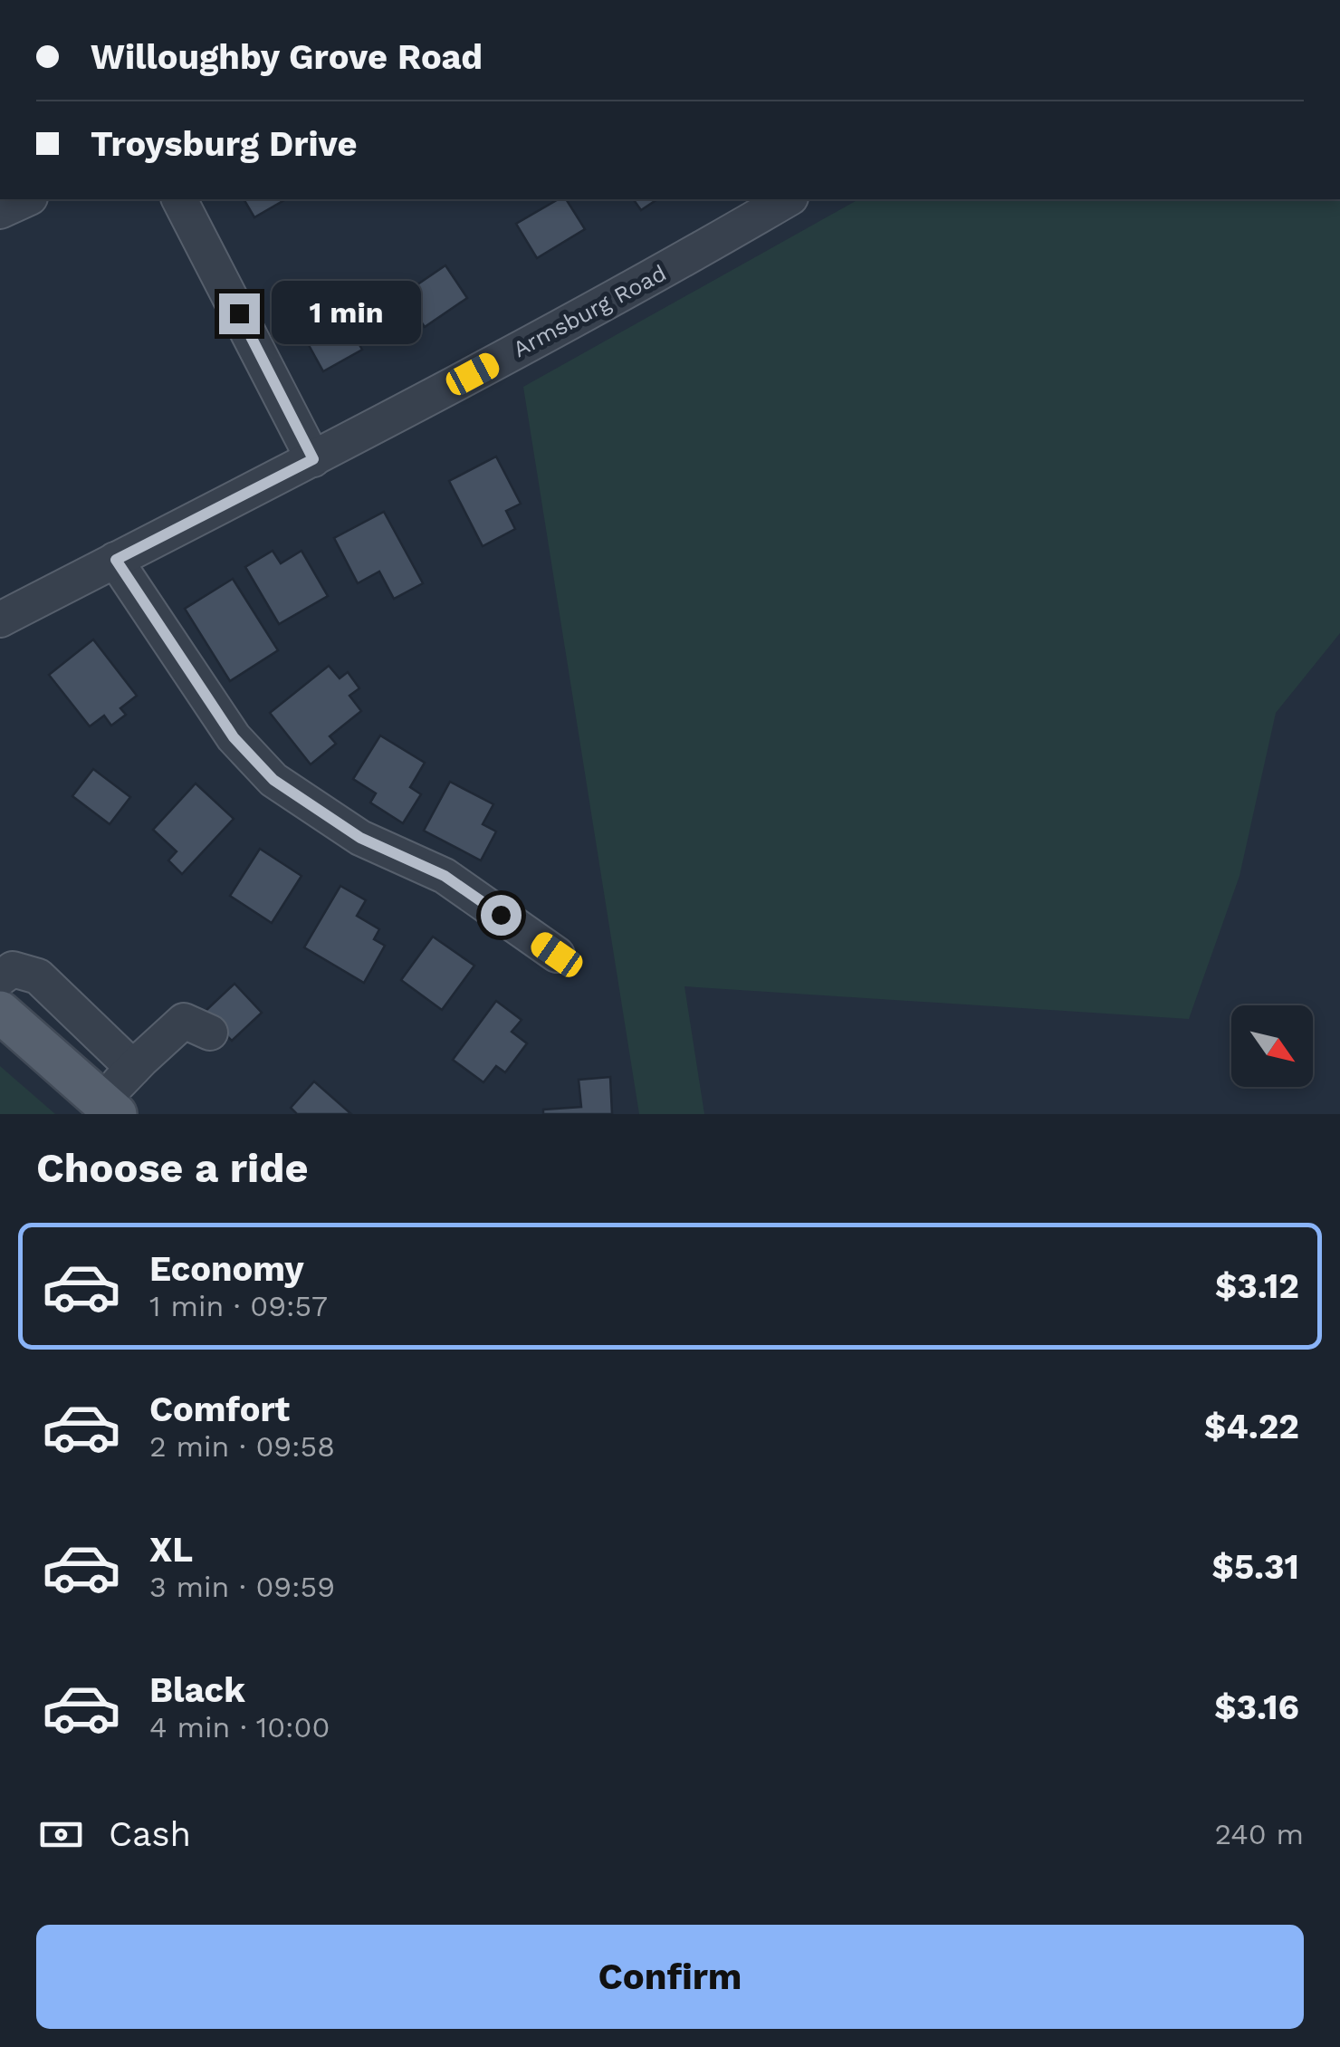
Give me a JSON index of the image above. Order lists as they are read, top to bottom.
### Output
{
  "streets": {
    "street": ["Armsburg Road"]
  },
  "north": "bottom right",
  "page": {
    "banner": ["Willoughby Grove Road", "Troysburg Drive"],
    "bubble": "1 min",
    "heading": "Choose a ride",
    "list": [
      {
        "name": "Economy",
        "note": "1 min · 09:57",
        "value": "$3.12"
      },
      {
        "name": "Comfort",
        "note": "2 min · 09:58",
        "value": "$4.22"
      },
      {
        "name": "XL",
        "note": "3 min · 09:59",
        "value": "$5.31"
      },
      {
        "name": "Black",
        "note": "4 min · 10:00",
        "value": "$3.16"
      }
    ],
    "pay": ["Cash", "240 m"],
    "buttons": "Confirm"
  }
}
